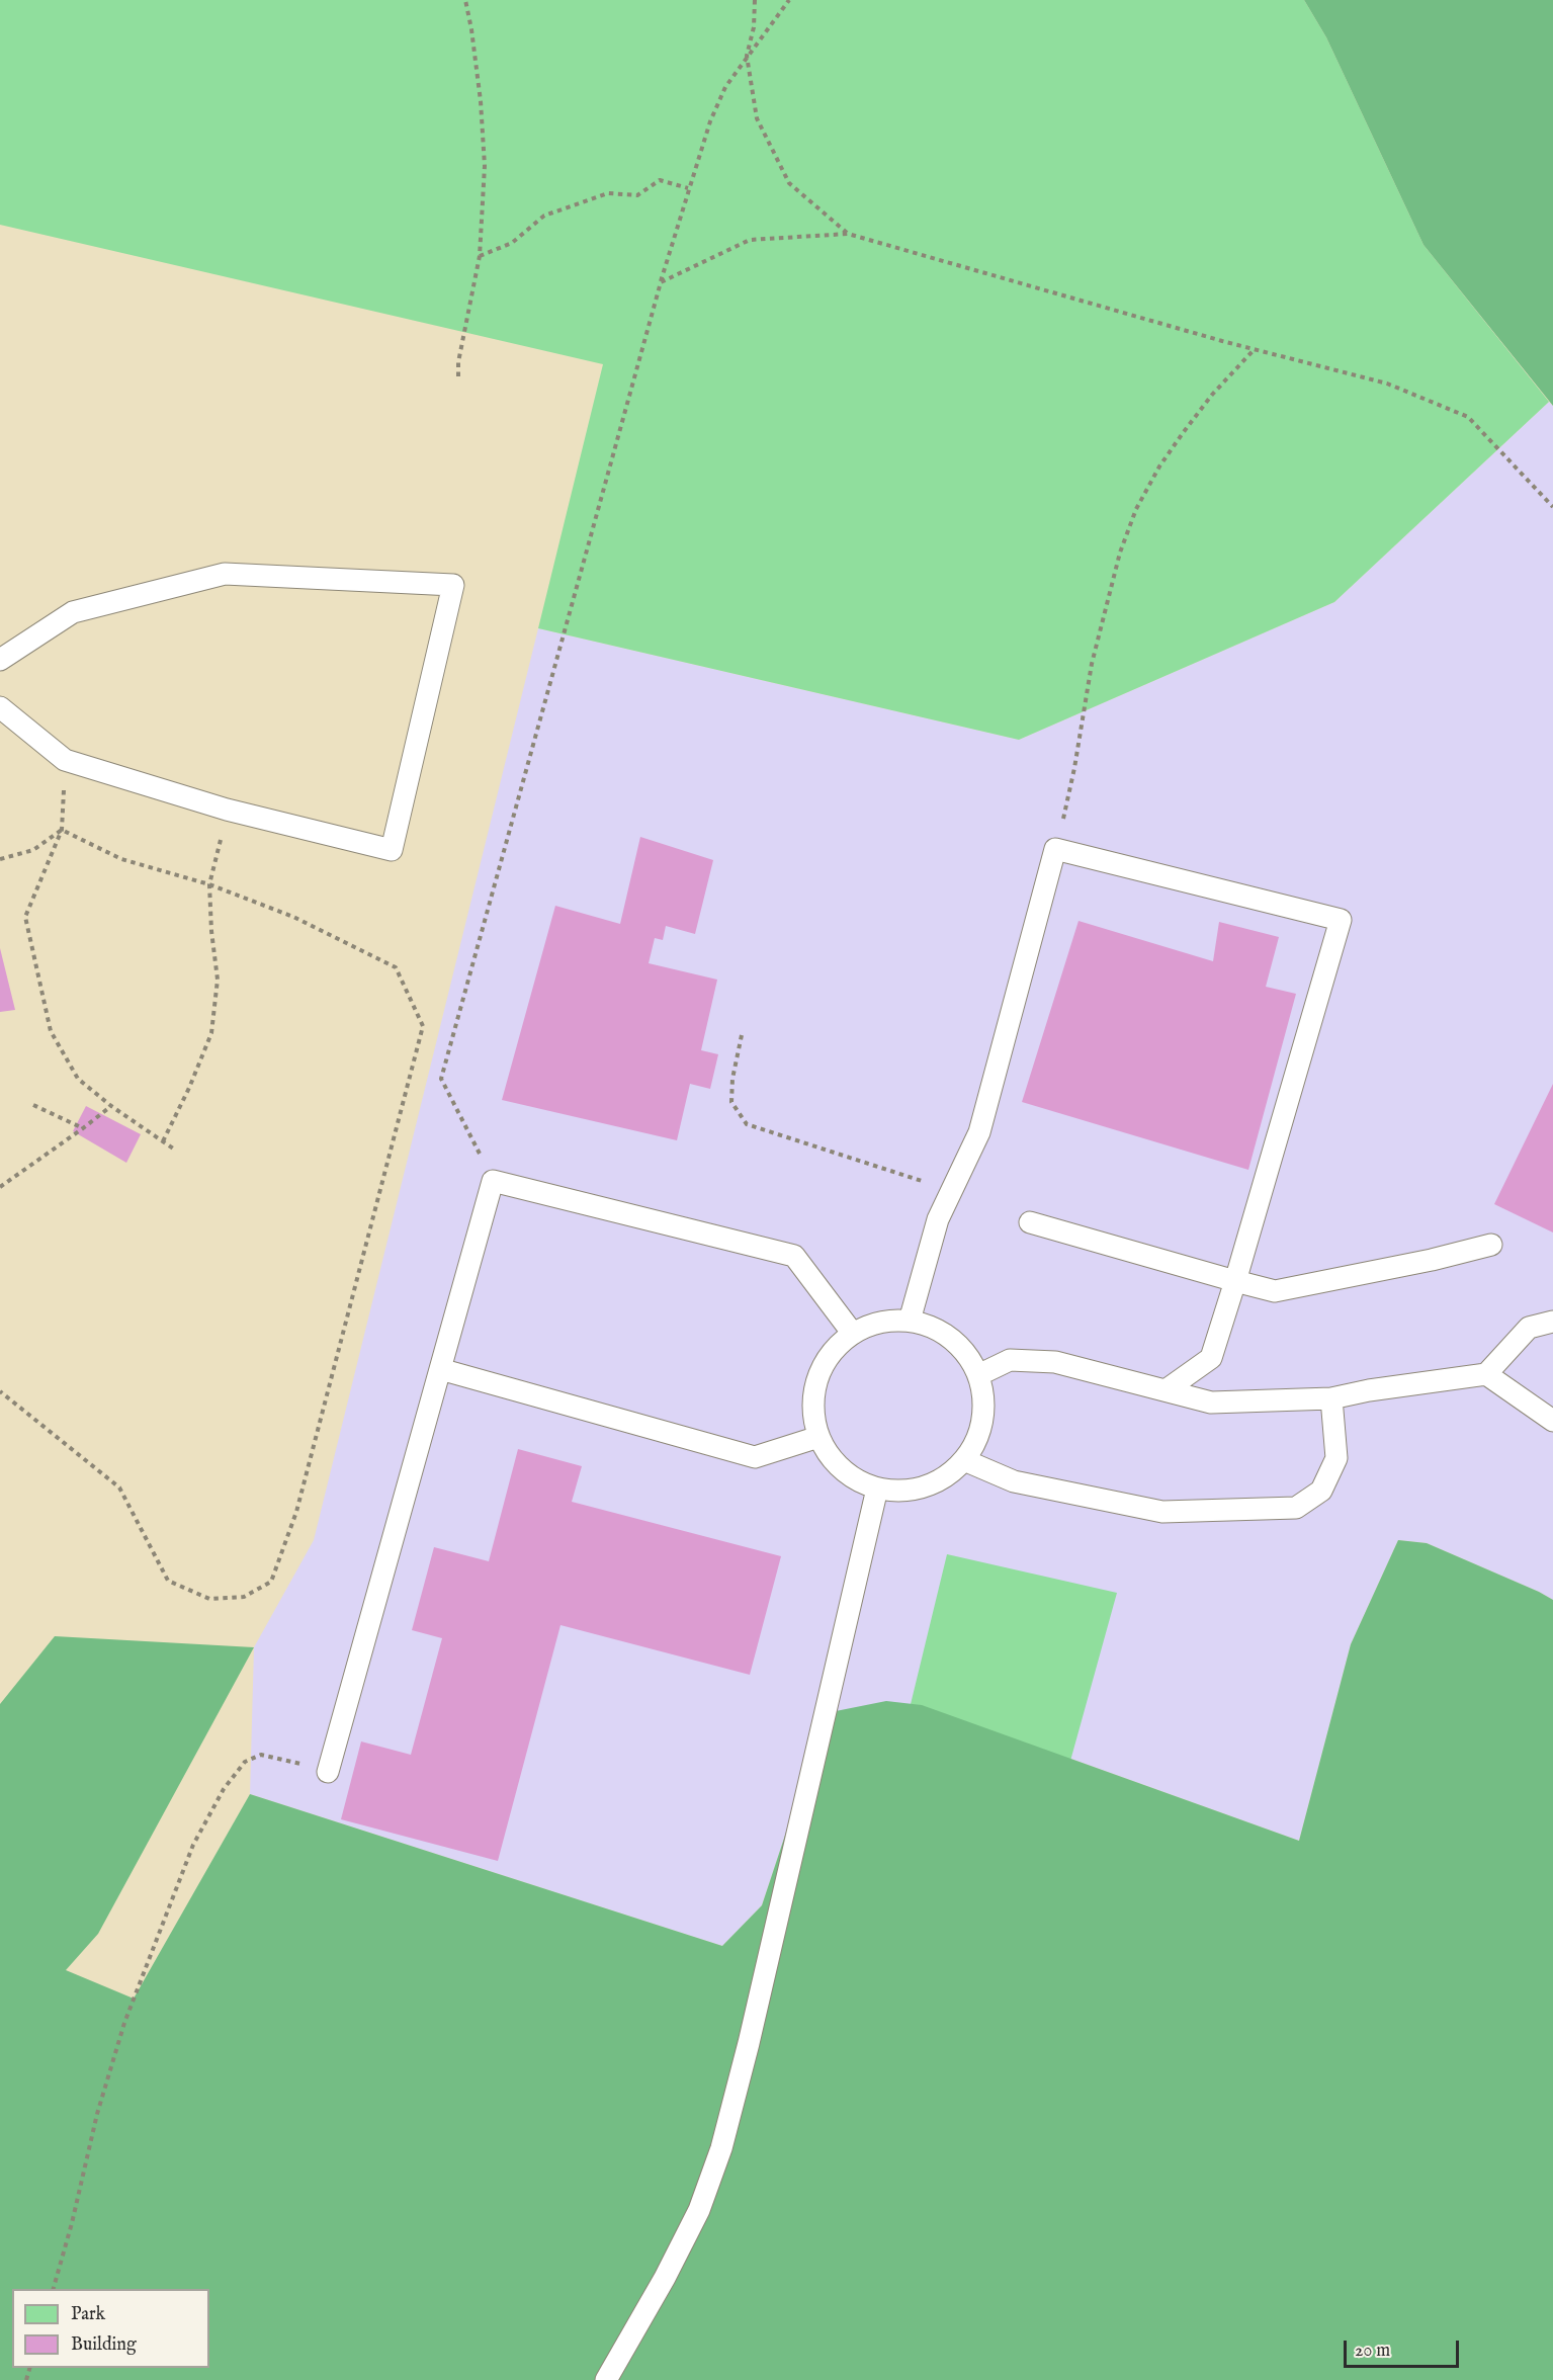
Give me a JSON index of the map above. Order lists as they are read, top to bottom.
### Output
{
  "legend": ["Park", "Building"],
  "scale_bar": "20 m"
}
